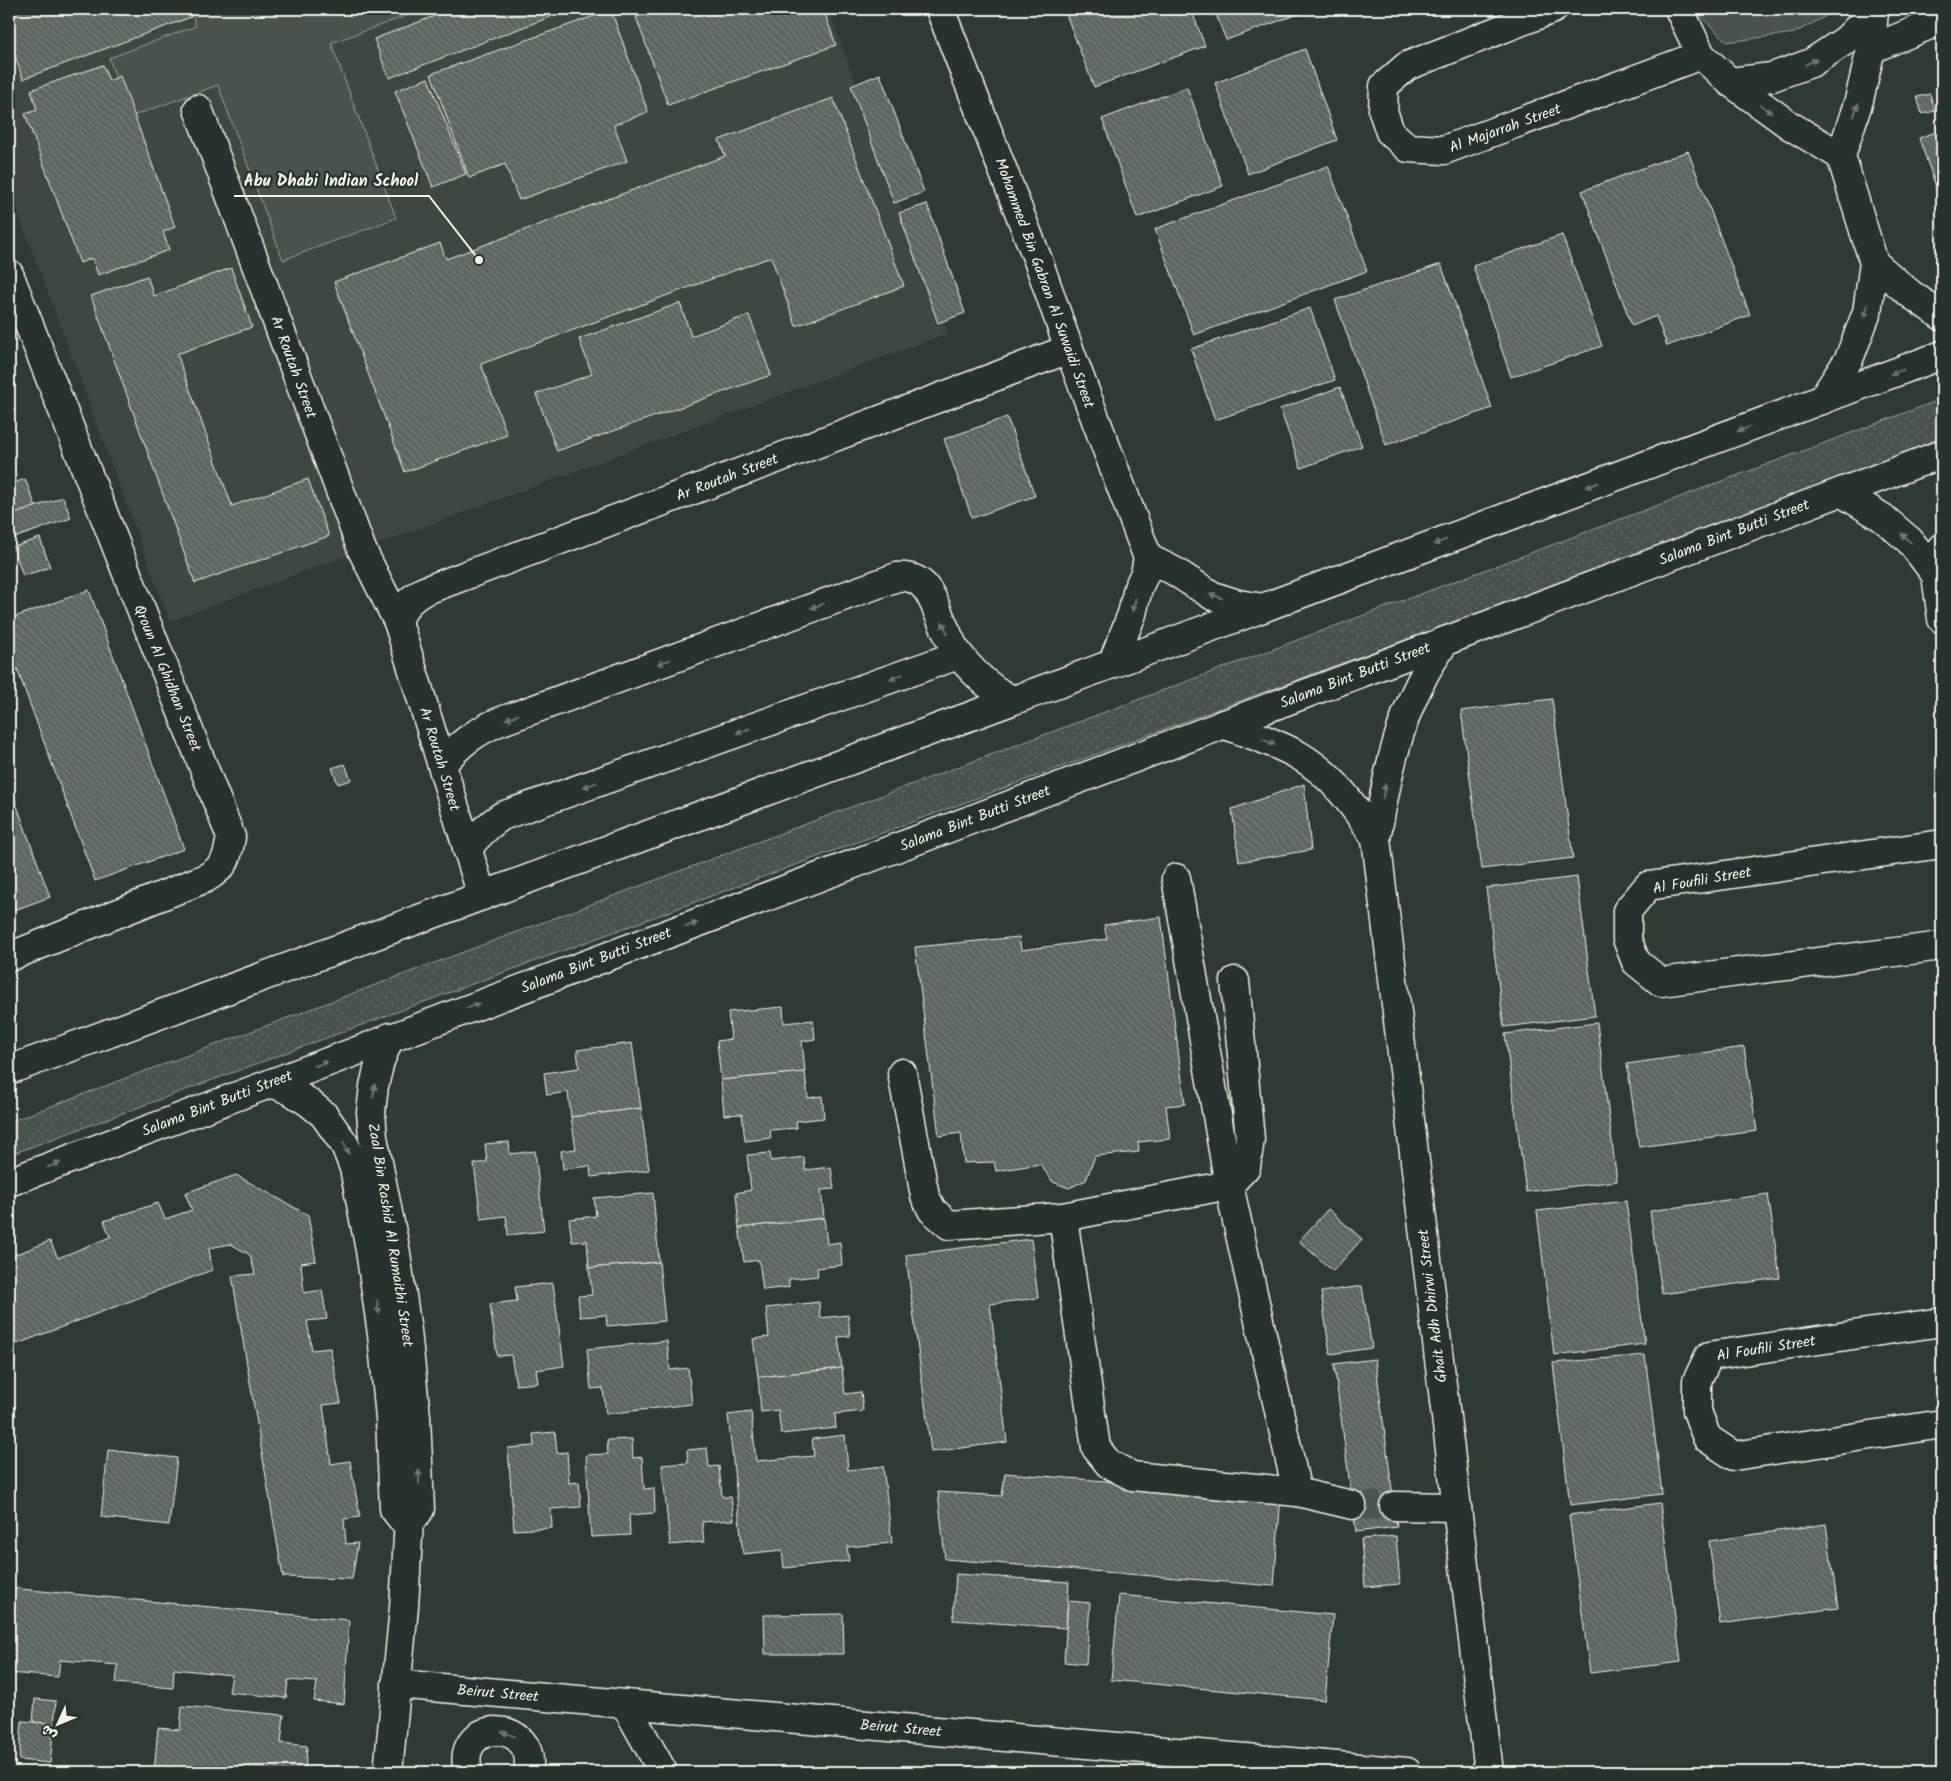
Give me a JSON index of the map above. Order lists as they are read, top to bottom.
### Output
{
  "streets": {
    "street": [
      "Al Majarrah Street",
      "Mohammed Bin Gabran Al Suwaidi Street",
      "Ar Routah Street",
      "Salama Bint Butti Street",
      "Qroun Al Ghidhan Street",
      "Al Foufili Street",
      "Zaal Bin Rashid Al Rumaithi Street",
      "Ghait Adh Dhirwi Street",
      "Beirut Street"
    ]
  },
  "crossings": [
    ["Mohammed Bin Gabran Al Suwaidi Street", "Ar Routah Street"],
    ["Salama Bint Butti Street", "Zaal Bin Rashid Al Rumaithi Street"],
    ["Salama Bint Butti Street", "Ghait Adh Dhirwi Street"],
    ["Zaal Bin Rashid Al Rumaithi Street", "Beirut Street"]
  ],
  "places": ["Abu Dhabi Indian School"],
  "north": "bottom left"
}
